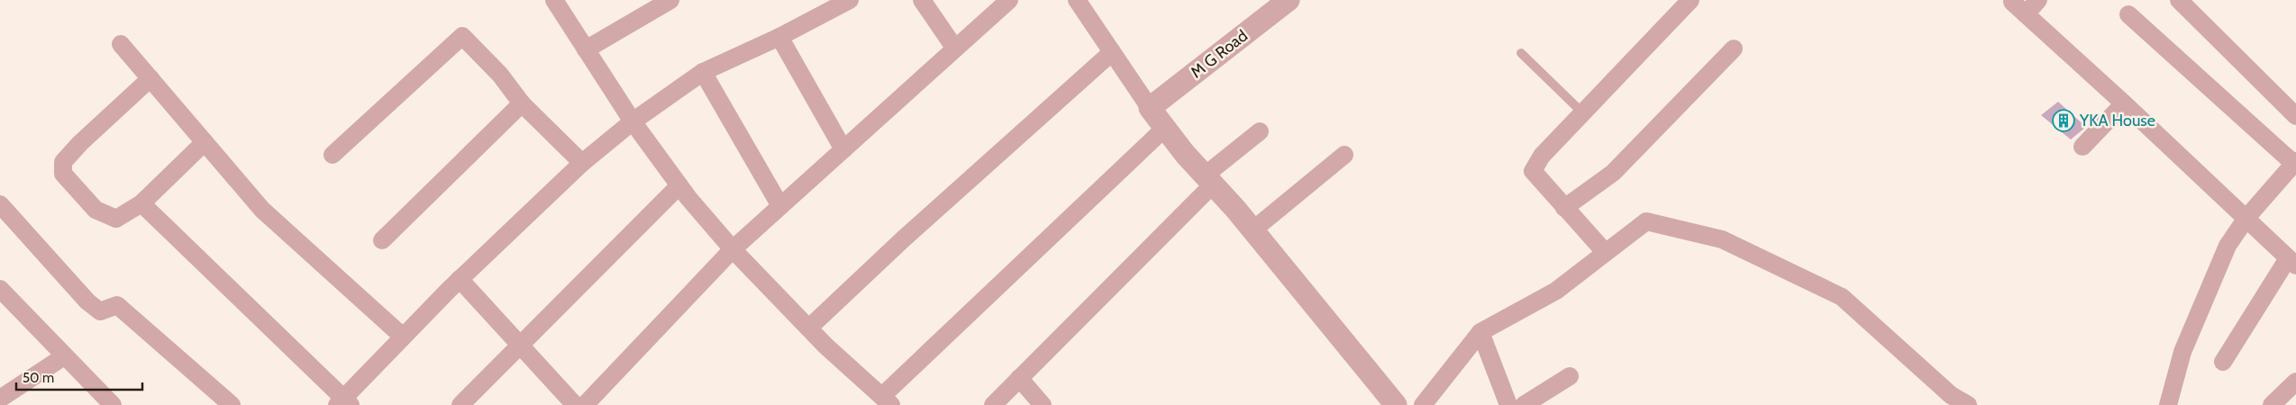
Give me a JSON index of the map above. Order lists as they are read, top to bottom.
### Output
{
  "streets": {
    "street": ["M G Road"]
  },
  "places": {
    "building": ["YKA House"]
  },
  "scale_bar": "50 m"
}
